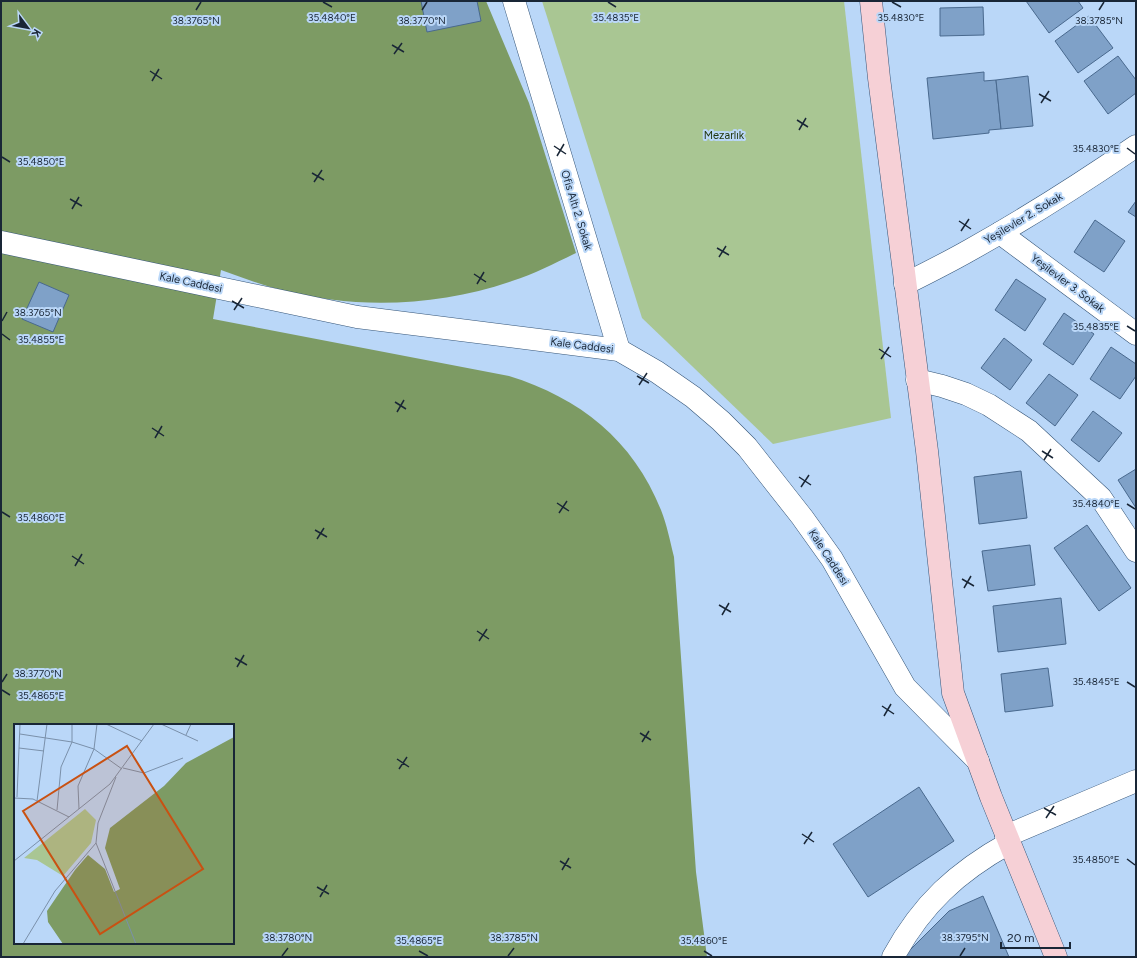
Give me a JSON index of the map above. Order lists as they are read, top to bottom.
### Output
{
  "streets": {
    "street": [
      "Ofis Altı 2. Sokak",
      "Yeşilevler 2. Sokak",
      "Kale Caddesi",
      "Yeşilevler 3. Sokak"
    ]
  },
  "crossings": [
    ["Ofis Altı 2. Sokak", "Kale Caddesi"],
    ["Yeşilevler 2. Sokak", "Yeşilevler 3. Sokak"]
  ],
  "parks": ["Mezarlık"],
  "scale_bar": "20 m",
  "north": "bottom right",
  "coordinates": [
    "35.4835°E",
    "35.4840°E",
    "35.4830°E",
    "38.3765°N",
    "38.3770°N",
    "38.3785°N",
    "35.4850°E",
    "35.4855°E",
    "35.4860°E",
    "35.4845°E",
    "35.4865°E",
    "38.3780°N",
    "38.3795°N"
  ]
}
